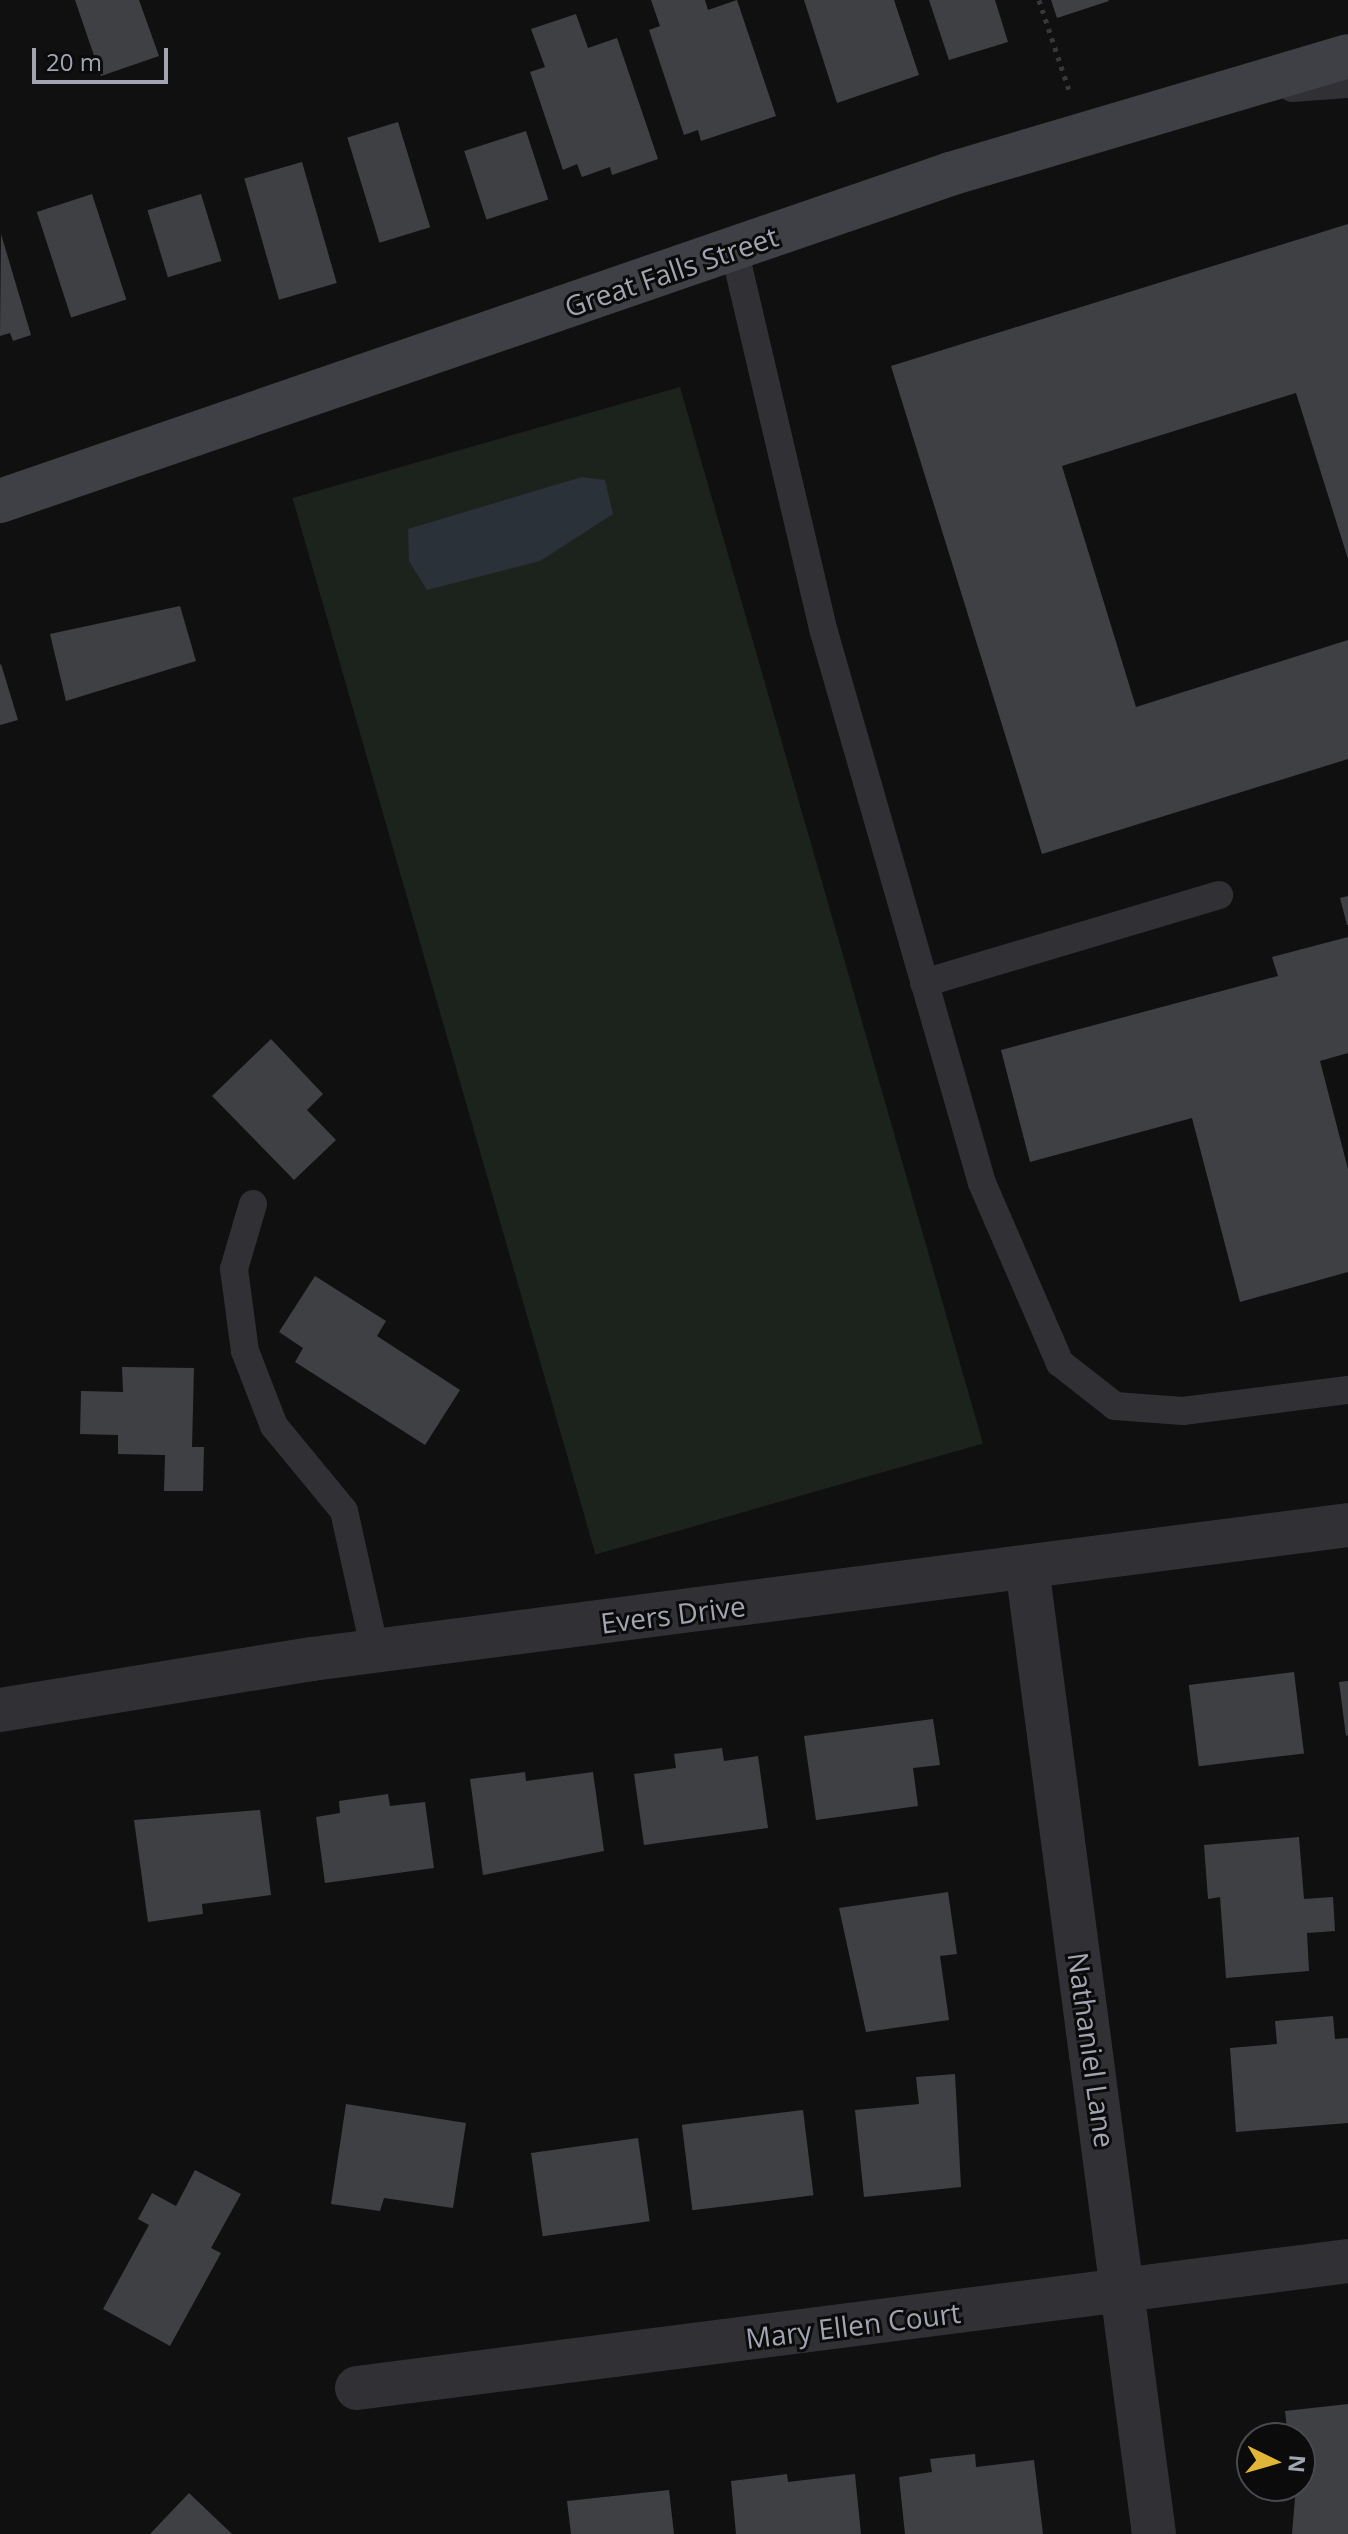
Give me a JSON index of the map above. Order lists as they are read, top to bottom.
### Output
{
  "streets": {
    "main road": ["Great Falls Street"],
    "street": ["Evers Drive", "Nathaniel Lane", "Mary Ellen Court"]
  },
  "crossings": [
    ["Evers Drive", "Nathaniel Lane"],
    ["Nathaniel Lane", "Mary Ellen Court"]
  ],
  "scale_bar": "20 m",
  "north": "right"
}
